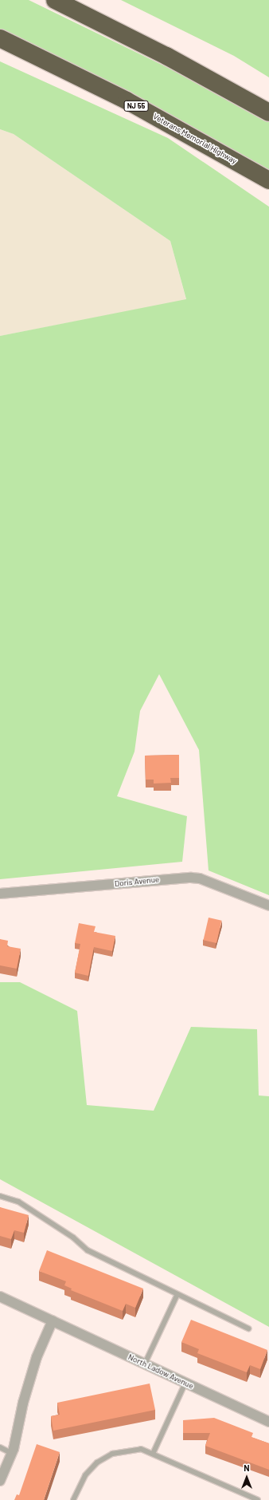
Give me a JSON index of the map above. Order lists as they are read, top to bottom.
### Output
{
  "streets": {
    "highway": ["NJ 55", "Veterans Memorial Highway"],
    "street": ["Doris Avenue", "North Ladow Avenue"]
  },
  "north": "top"
}
